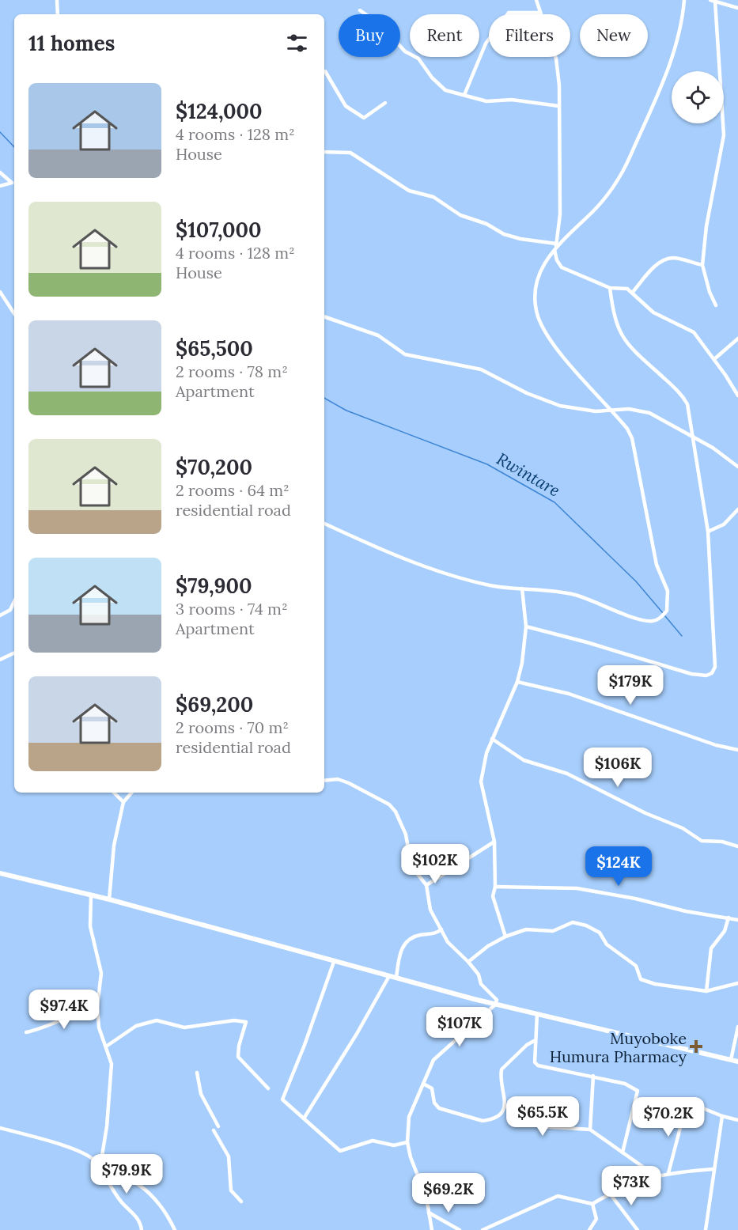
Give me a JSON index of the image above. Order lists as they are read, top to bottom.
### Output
{
  "water": ["Rwintare"],
  "places": {
    "health": ["Muyoboke Humura Pharmacy"]
  },
  "page": {
    "chip": [
      "Buy",
      "Rent",
      "Filters",
      "New"
    ],
    "heading": "11 homes",
    "list": [
      {
        "name": "$124,000",
        "note": "4 rooms · 128 m² · House"
      },
      {
        "name": "$107,000",
        "note": "4 rooms · 128 m² · House"
      },
      {
        "name": "$65,500",
        "note": "2 rooms · 78 m² · Apartment"
      },
      {
        "name": "$70,200",
        "note": "2 rooms · 64 m² · residential road"
      },
      {
        "name": "$79,900",
        "note": "3 rooms · 74 m² · Apartment"
      },
      {
        "name": "$69,200",
        "note": "2 rooms · 70 m² · residential road"
      }
    ],
    "price": [
      "$179K",
      "$106K",
      "$102K",
      "$124K",
      "$97.4K",
      "$107K",
      "$65.5K",
      "$70.2K",
      "$79.9K",
      "$73K",
      "$69.2K"
    ]
  }
}
